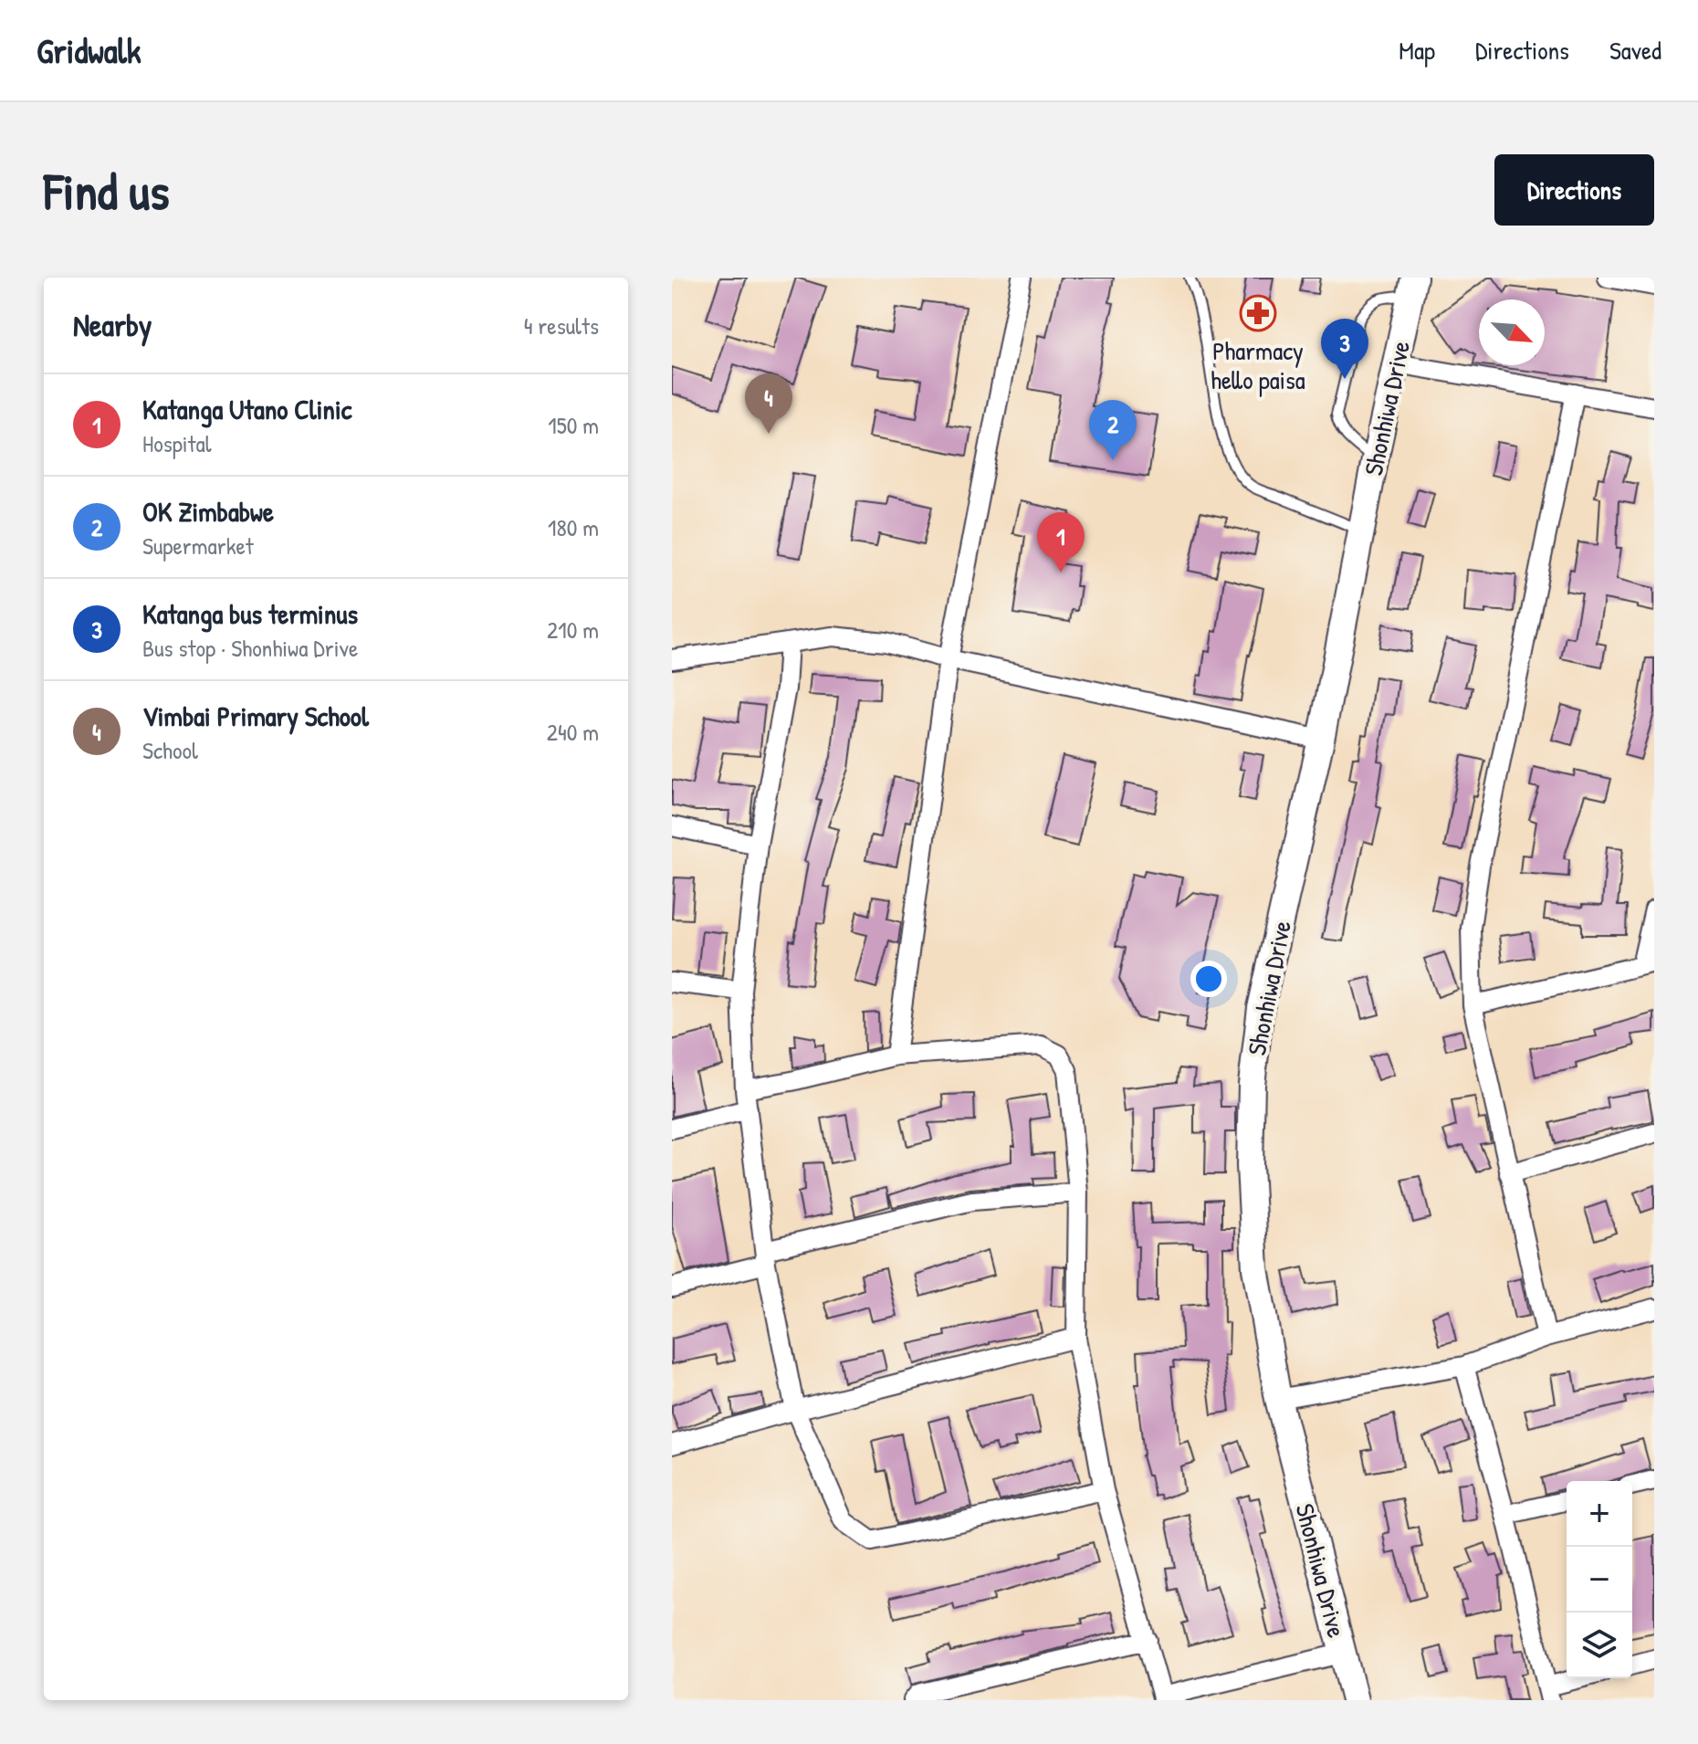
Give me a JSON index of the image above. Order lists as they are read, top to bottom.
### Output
{
  "streets": {
    "street": ["Shonhiwa Drive"]
  },
  "places": {
    "pharmacy": ["Pharmacy hello paisa"]
  },
  "north": "bottom right",
  "page": {
    "header": "Gridwalk",
    "nav": ["Map", "Directions", "Saved"],
    "buttons": "Directions",
    "title": "Find us",
    "heading": ["Nearby", "4 results"],
    "pins": [
      "3",
      "4",
      "2",
      "1"
    ],
    "list": [
      {
        "mark": "1",
        "name": "Katanga Utano Clinic",
        "note": "Hospital",
        "value": "150 m"
      },
      {
        "mark": "2",
        "name": "OK Zimbabwe",
        "note": "Supermarket",
        "value": "180 m"
      },
      {
        "mark": "3",
        "name": "Katanga bus terminus",
        "note": "Bus stop · Shonhiwa Drive",
        "value": "210 m"
      },
      {
        "mark": "4",
        "name": "Vimbai Primary School",
        "note": "School",
        "value": "240 m"
      }
    ],
    "map_buttons": ["+", "−"]
  }
}
